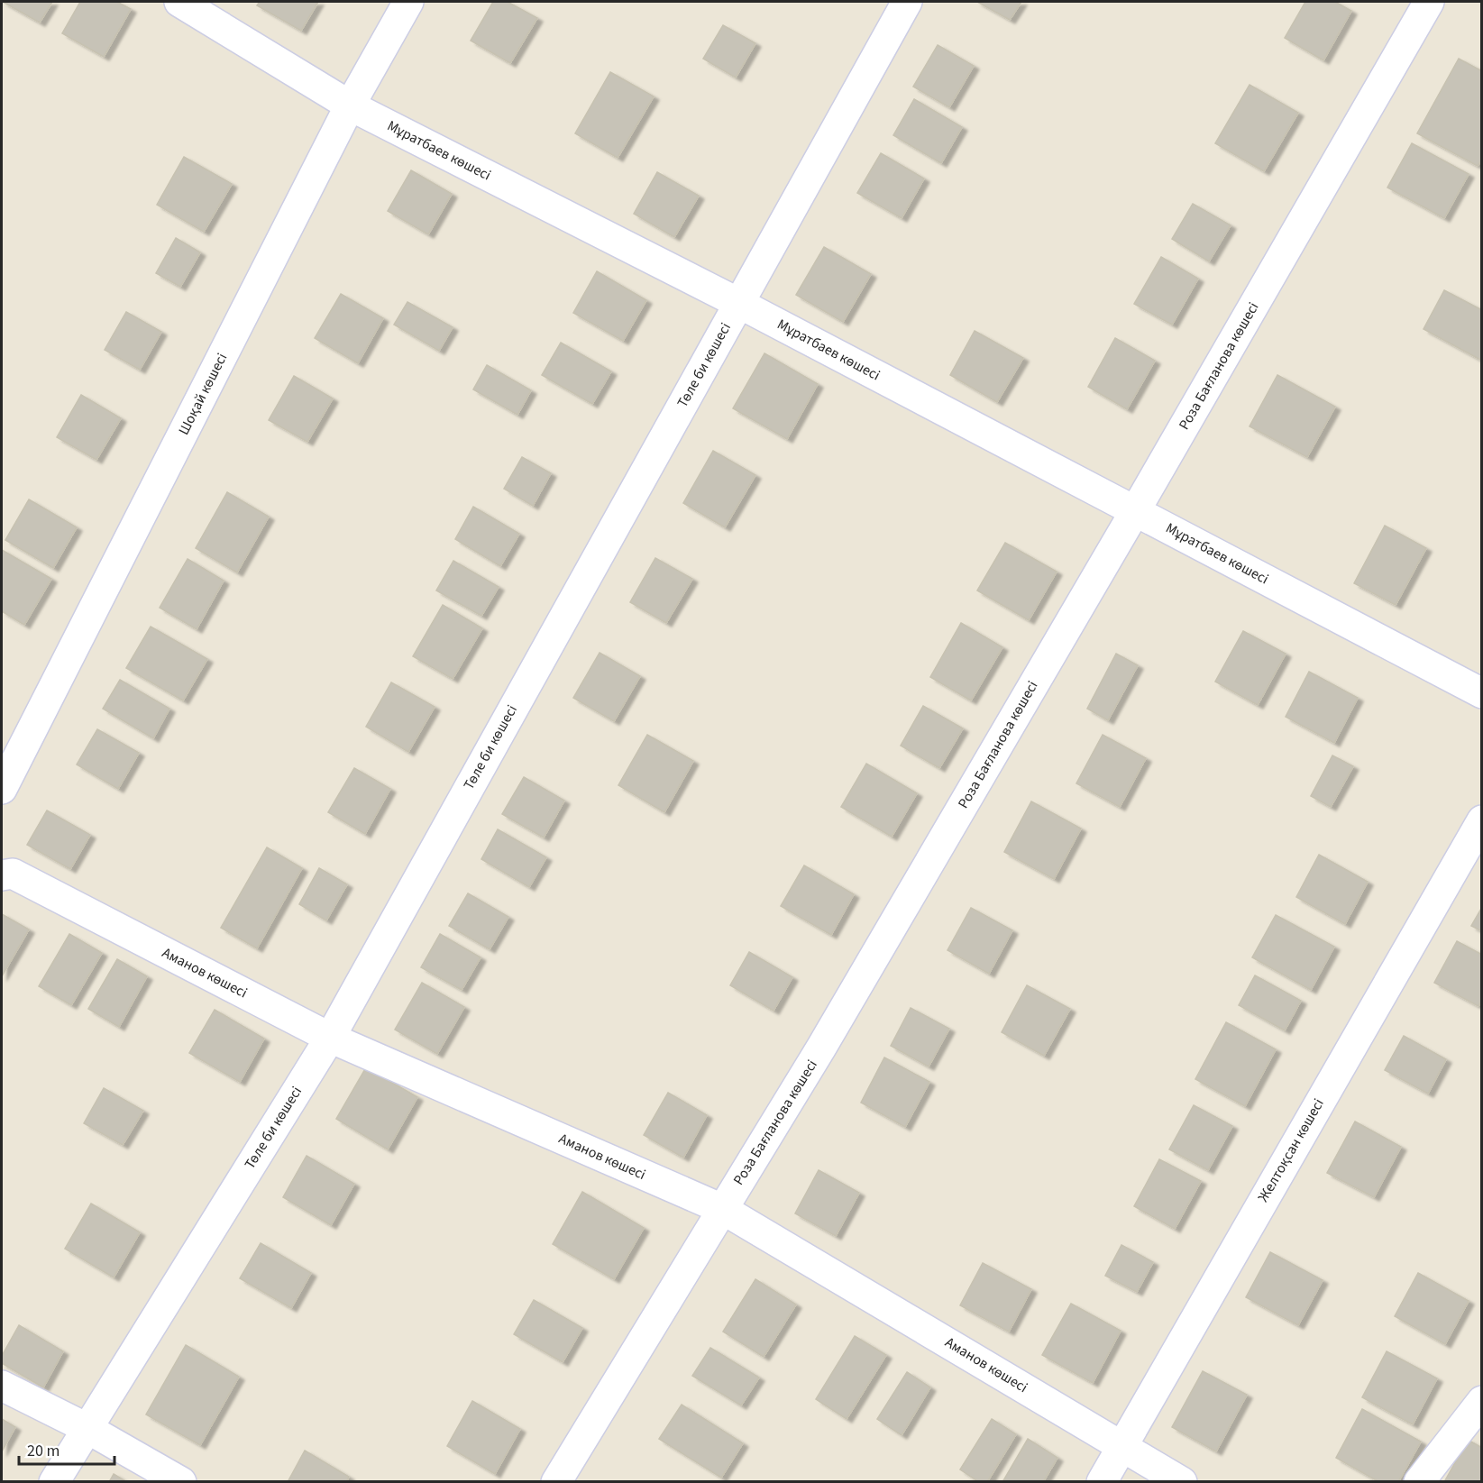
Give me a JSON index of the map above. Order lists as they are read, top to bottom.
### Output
{
  "streets": {
    "street": [
      "Мұратбаев көшесі",
      "Төле би көшесі",
      "Роза Бағланова көшесі",
      "Шоқай көшесі",
      "Аманов көшесі",
      "Желтоқсан көшесі"
    ]
  },
  "crossings": [
    ["Мұратбаев көшесі", "Төле би көшесі"],
    ["Мұратбаев көшесі", "Роза Бағланова көшесі"],
    ["Мұратбаев көшесі", "Шоқай көшесі"],
    ["Төле би көшесі", "Аманов көшесі"],
    ["Роза Бағланова көшесі", "Аманов көшесі"],
    ["Аманов көшесі", "Желтоқсан көшесі"]
  ],
  "scale_bar": "20 m"
}
